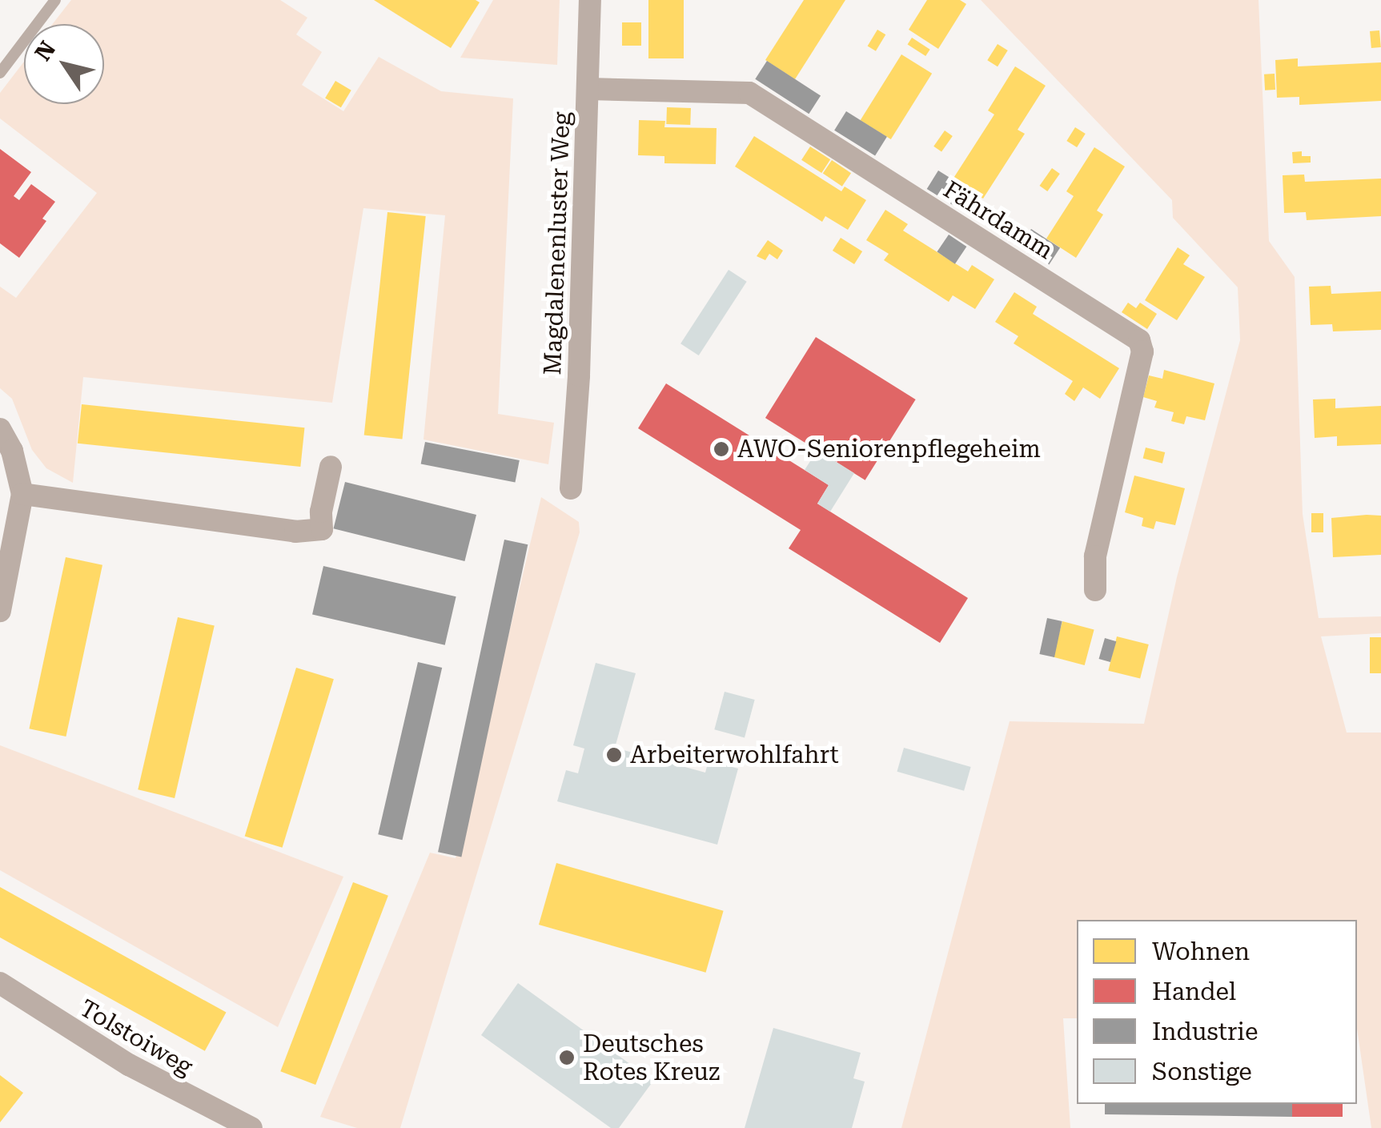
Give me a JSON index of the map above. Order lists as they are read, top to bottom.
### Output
{
  "streets": {
    "street": ["Fährdamm", "Magdalenenluster Weg", "Tolstoiweg"]
  },
  "crossings": [
    ["Fährdamm", "Magdalenenluster Weg"]
  ],
  "places": ["AWO-Seniorenpflegeheim", "Arbeiterwohlfahrt", "Deutsches Rotes Kreuz"],
  "legend": [
    "Wohnen",
    "Handel",
    "Industrie",
    "Sonstige"
  ],
  "north": "top left"
}
